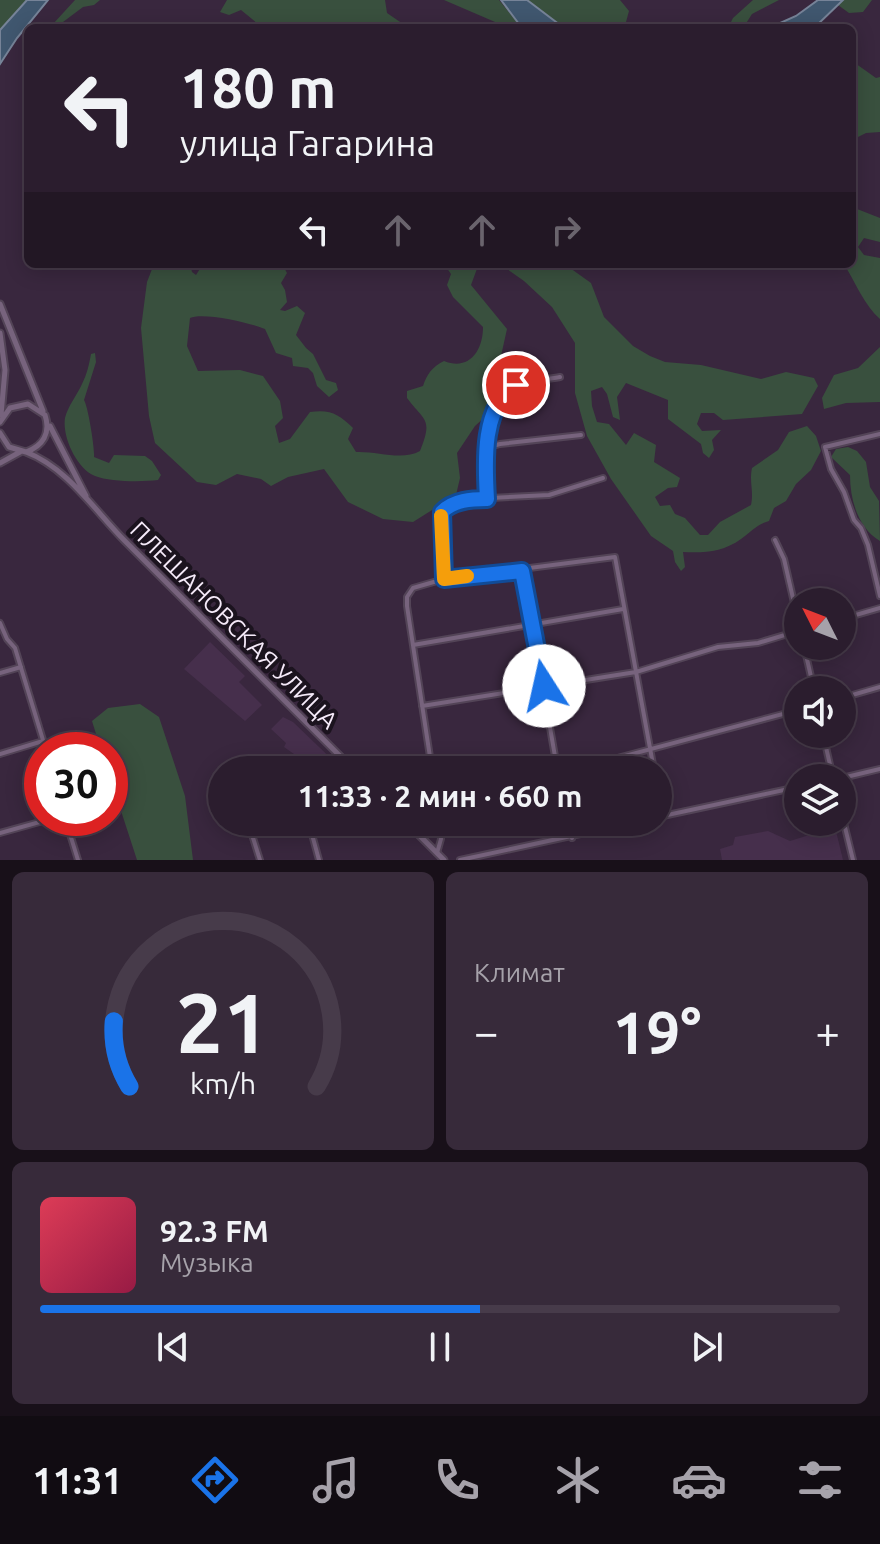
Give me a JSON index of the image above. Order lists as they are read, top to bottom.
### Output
{
  "streets": {
    "main road": ["ПЛЕШАНОВСКАЯ УЛИЦА"]
  },
  "north": "top left",
  "page": {
    "turn": ["180 m", "улица Гагарина"],
    "limit": "30",
    "trip": "11:33 · 2 мин · 660 m",
    "tile": "Климат",
    "heat": ["−", "19°", "+"],
    "song": ["92.3 FM", "Музыка"],
    "tabs": "11:31",
    "gauge": ["21", "km/h"]
  }
}
